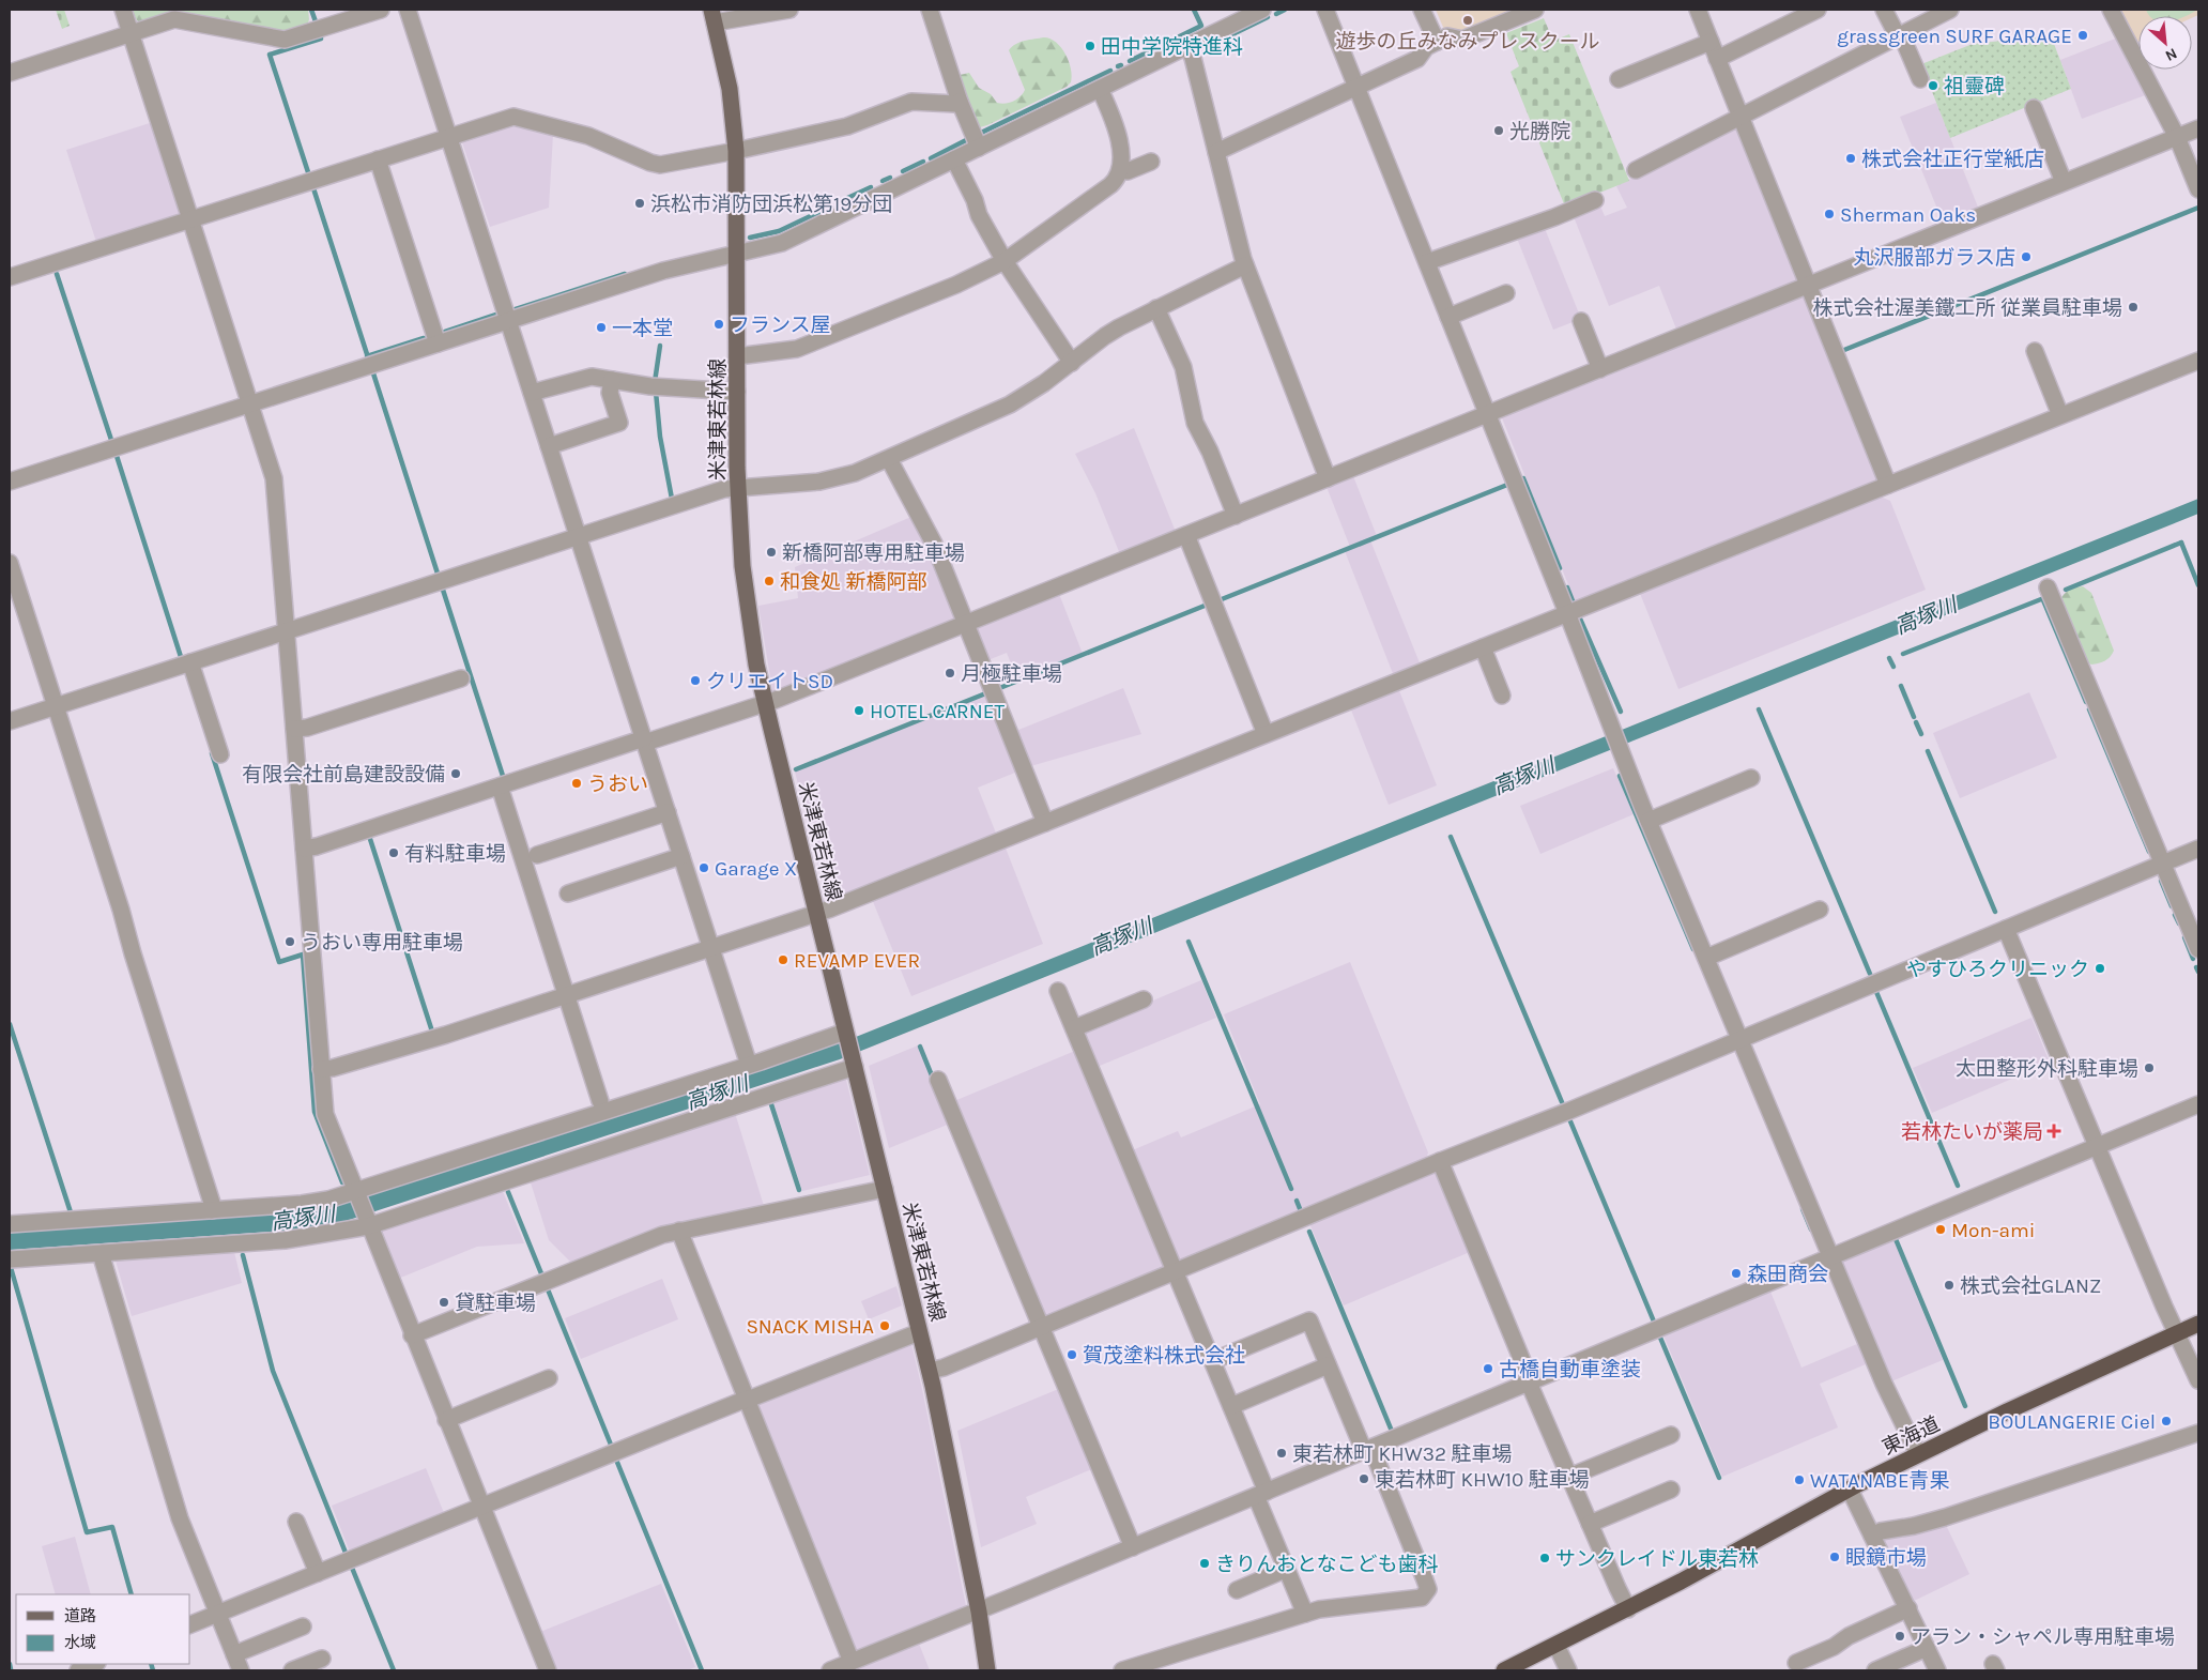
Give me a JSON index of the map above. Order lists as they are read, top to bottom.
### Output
{
  "streets": {
    "highway": ["東海道"],
    "main road": ["米津東若林線"]
  },
  "water": ["高塚川"],
  "places": {
    "other": [
      "遊歩の丘みなみプレスクール",
      "grassgreen SURF GARAGE",
      "田中学院特進科",
      "祖靈碑",
      "光勝院",
      "株式会社正行堂紙店",
      "浜松市消防団浜松第19分団",
      "Sherman Oaks",
      "丸沢服部ガラス店",
      "株式会社渥美鐵工所 従業員駐車場",
      "フランス屋",
      "一本堂",
      "新橋阿部専用駐車場",
      "和食処 新橋阿部",
      "月極駐車場",
      "クリエイトSD",
      "HOTEL CARNET",
      "有限会社前島建設設備",
      "うおい",
      "有料駐車場",
      "Garage X",
      "うおい専用駐車場",
      "REVAMP EVER",
      "やすひろクリニック",
      "太田整形外科駐車場",
      "Mon-ami",
      "森田商会",
      "株式会社GLANZ",
      "貸駐車場",
      "SNACK MISHA",
      "賀茂塗料株式会社",
      "古橋自動車塗装",
      "BOULANGERIE Ciel",
      "東若林町 KHW32 駐車場",
      "東若林町 KHW10 駐車場",
      "WATANABE青果",
      "眼鏡市場",
      "サンクレイドル東若林",
      "きりんおとなこども歯科",
      "アラン・シャペル専用駐車場"
    ],
    "health": ["若林たいが薬局"]
  },
  "legend": ["道路", "水域"],
  "north": "bottom right"
}
